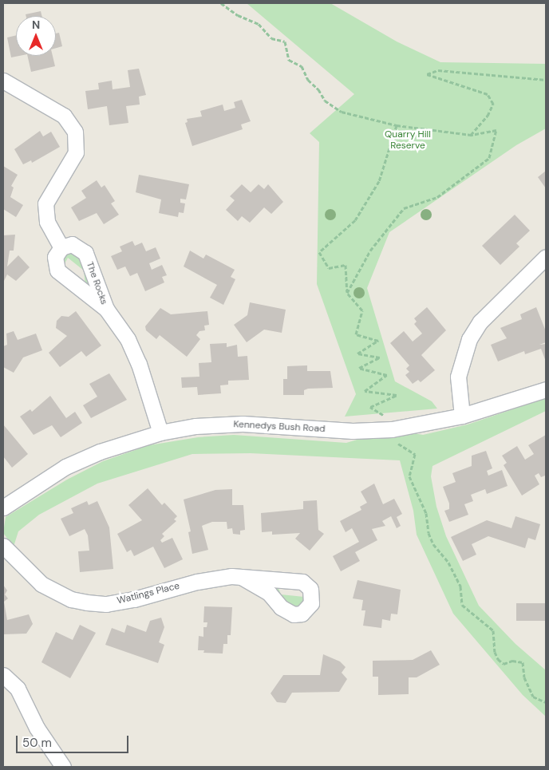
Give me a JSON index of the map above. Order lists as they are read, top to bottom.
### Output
{
  "streets": {
    "street": ["The Rocks", "Kennedys Bush Road", "Watlings Place"]
  },
  "crossings": [
    ["The Rocks", "Kennedys Bush Road"]
  ],
  "parks": ["Quarry Hill Reserve"],
  "scale_bar": "50 m",
  "north": "top"
}
